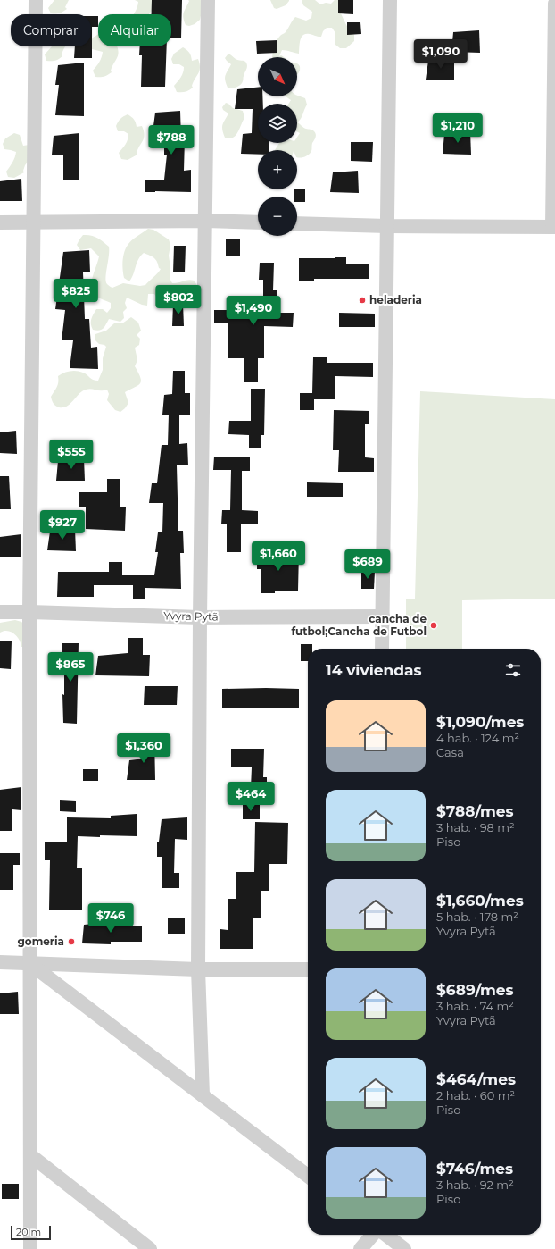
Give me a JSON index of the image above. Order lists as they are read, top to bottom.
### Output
{
  "streets": {
    "street": ["Yvyra Pytã"]
  },
  "places": ["heladeria", "cancha de futbol;Cancha de Futbol", "gomeria"],
  "scale_bar": "20 m",
  "north": "bottom right",
  "page": {
    "chip": ["Comprar", "Alquilar"],
    "price": [
      "$1,090",
      "$1,210",
      "$788",
      "$825",
      "$802",
      "$1,490",
      "$555",
      "$927",
      "$1,660",
      "$689",
      "$865",
      "$1,360",
      "$464",
      "$746"
    ],
    "map_buttons": ["+", "−"],
    "heading": "14 viviendas",
    "list": [
      {
        "name": "$1,090/mes",
        "note": "4 hab. · 124 m² · Casa"
      },
      {
        "name": "$788/mes",
        "note": "3 hab. · 98 m² · Piso"
      },
      {
        "name": "$1,660/mes",
        "note": "5 hab. · 178 m² · Yvyra Pytã"
      },
      {
        "name": "$689/mes",
        "note": "3 hab. · 74 m² · Yvyra Pytã"
      },
      {
        "name": "$464/mes",
        "note": "2 hab. · 60 m² · Piso"
      },
      {
        "name": "$746/mes",
        "note": "3 hab. · 92 m² · Piso"
      }
    ],
    "scale": "20 m"
  }
}
